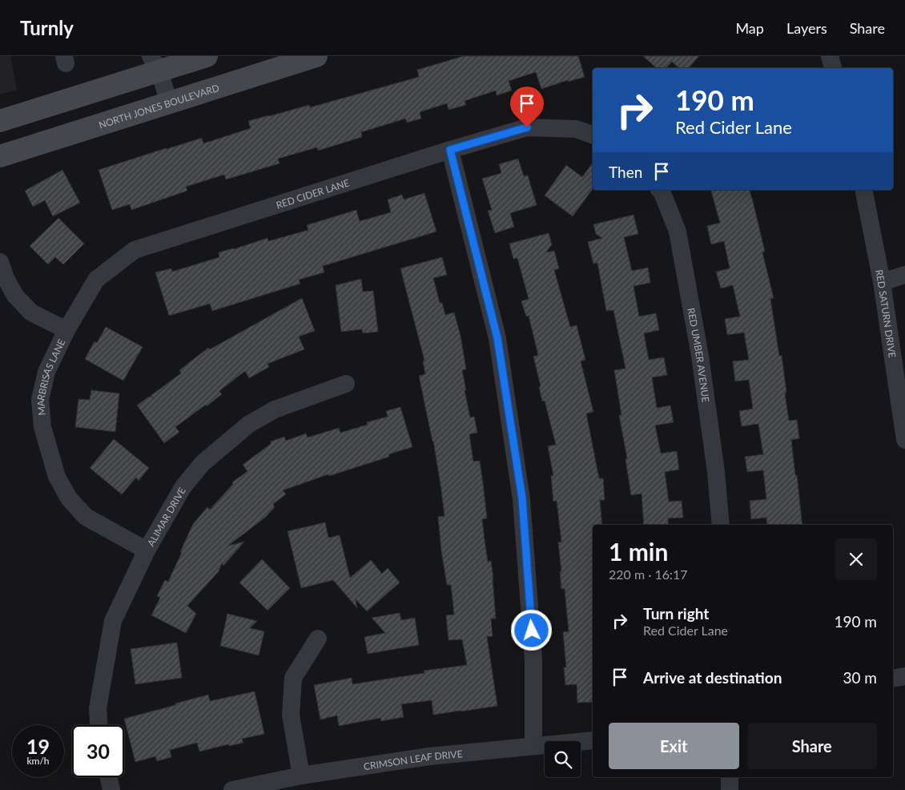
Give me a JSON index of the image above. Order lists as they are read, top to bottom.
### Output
{
  "streets": {
    "main road": ["NORTH JONES BOULEVARD"],
    "street": [
      "RED CIDER LANE",
      "RED SATURN DRIVE",
      "RED UMBER AVENUE",
      "MARBRISAS LANE",
      "ALIMAR DRIVE",
      "CRIMSON LEAF DRIVE"
    ]
  },
  "crossings": [
    ["RED CIDER LANE", "MARBRISAS LANE"],
    ["MARBRISAS LANE", "ALIMAR DRIVE"]
  ],
  "page": {
    "header": "Turnly",
    "nav": ["Map", "Layers", "Share"],
    "turn": ["190 m", "Red Cider Lane"],
    "then": "Then",
    "heading": ["1 min", "220 m · 16:17"],
    "list": [
      {
        "name": "Turn right",
        "note": "Red Cider Lane",
        "value": "190 m"
      },
      {
        "name": "Arrive at destination",
        "value": "30 m"
      }
    ],
    "buttons": ["Exit", "Share"],
    "speed": "19 km/h",
    "limit": "30"
  }
}
